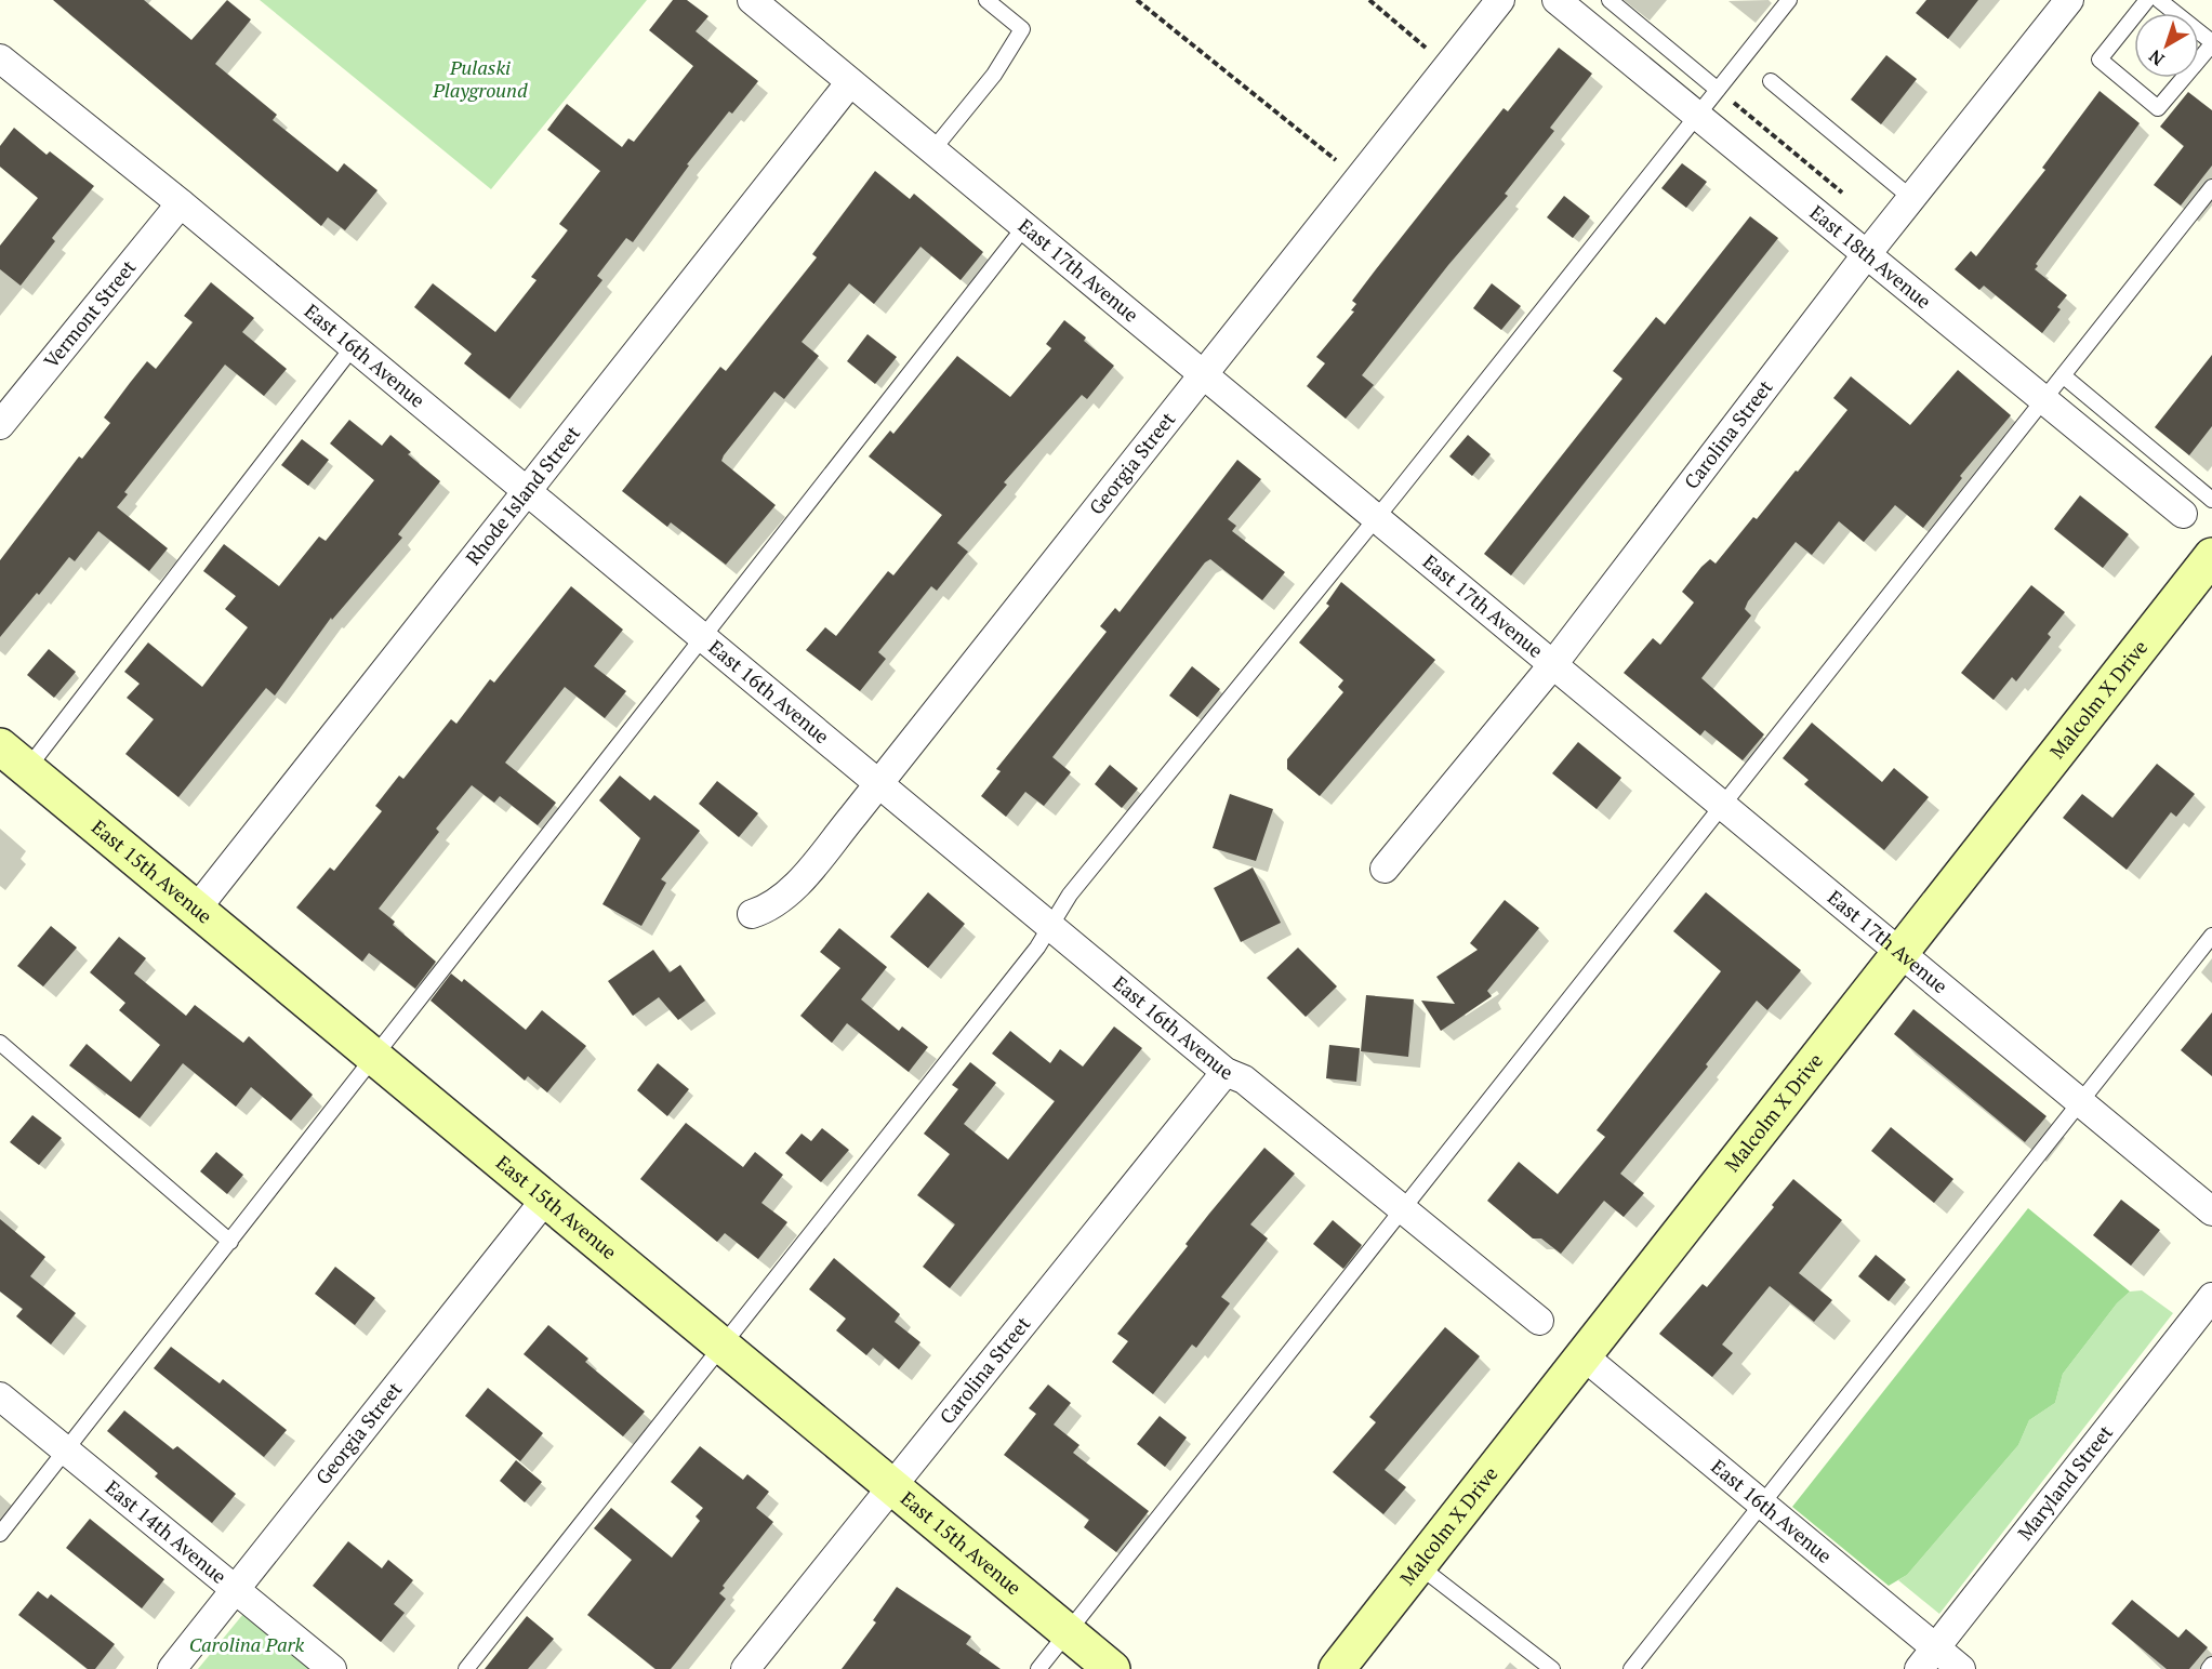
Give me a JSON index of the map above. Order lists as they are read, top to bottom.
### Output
{
  "streets": {
    "main road": ["Malcolm X Drive", "East 15th Avenue"],
    "street": [
      "East 18th Avenue",
      "East 17th Avenue",
      "Vermont Street",
      "East 16th Avenue",
      "Carolina Street",
      "Georgia Street",
      "Rhode Island Street",
      "Maryland Street",
      "East 14th Avenue"
    ]
  },
  "crossings": [
    ["East 18th Avenue", "Carolina Street"],
    ["East 17th Avenue", "Carolina Street"],
    ["East 17th Avenue", "Georgia Street"],
    ["East 17th Avenue", "Rhode Island Street"],
    ["East 17th Avenue", "Malcolm X Drive"],
    ["Vermont Street", "East 16th Avenue"],
    ["East 16th Avenue", "Carolina Street"],
    ["East 16th Avenue", "Georgia Street"],
    ["East 16th Avenue", "Rhode Island Street"],
    ["East 16th Avenue", "Malcolm X Drive"],
    ["East 16th Avenue", "Maryland Street"],
    ["Carolina Street", "East 15th Avenue"],
    ["Georgia Street", "East 15th Avenue"],
    ["Georgia Street", "East 14th Avenue"],
    ["Rhode Island Street", "East 15th Avenue"]
  ],
  "parks": ["Pulaski Playground", "Carolina Park"],
  "north": "bottom left"
}
